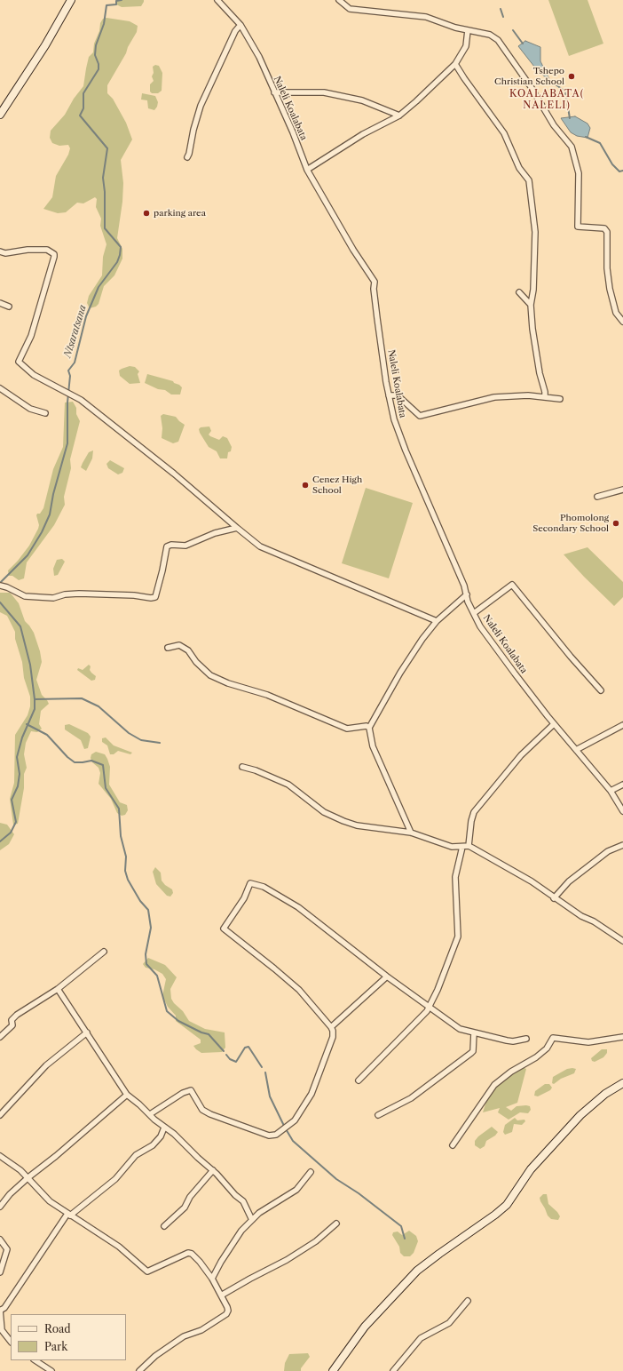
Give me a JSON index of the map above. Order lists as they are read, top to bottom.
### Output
{
  "streets": {
    "street": ["Naleli Koalabata"]
  },
  "districts": ["KOALABATA( NALELI)"],
  "water": ["Ntsaratsana"],
  "places": [
    "Tshepo Christian School",
    "parking area",
    "Cenez High School",
    "Phomolong Secondary School"
  ],
  "legend": ["Road", "Park"]
}
